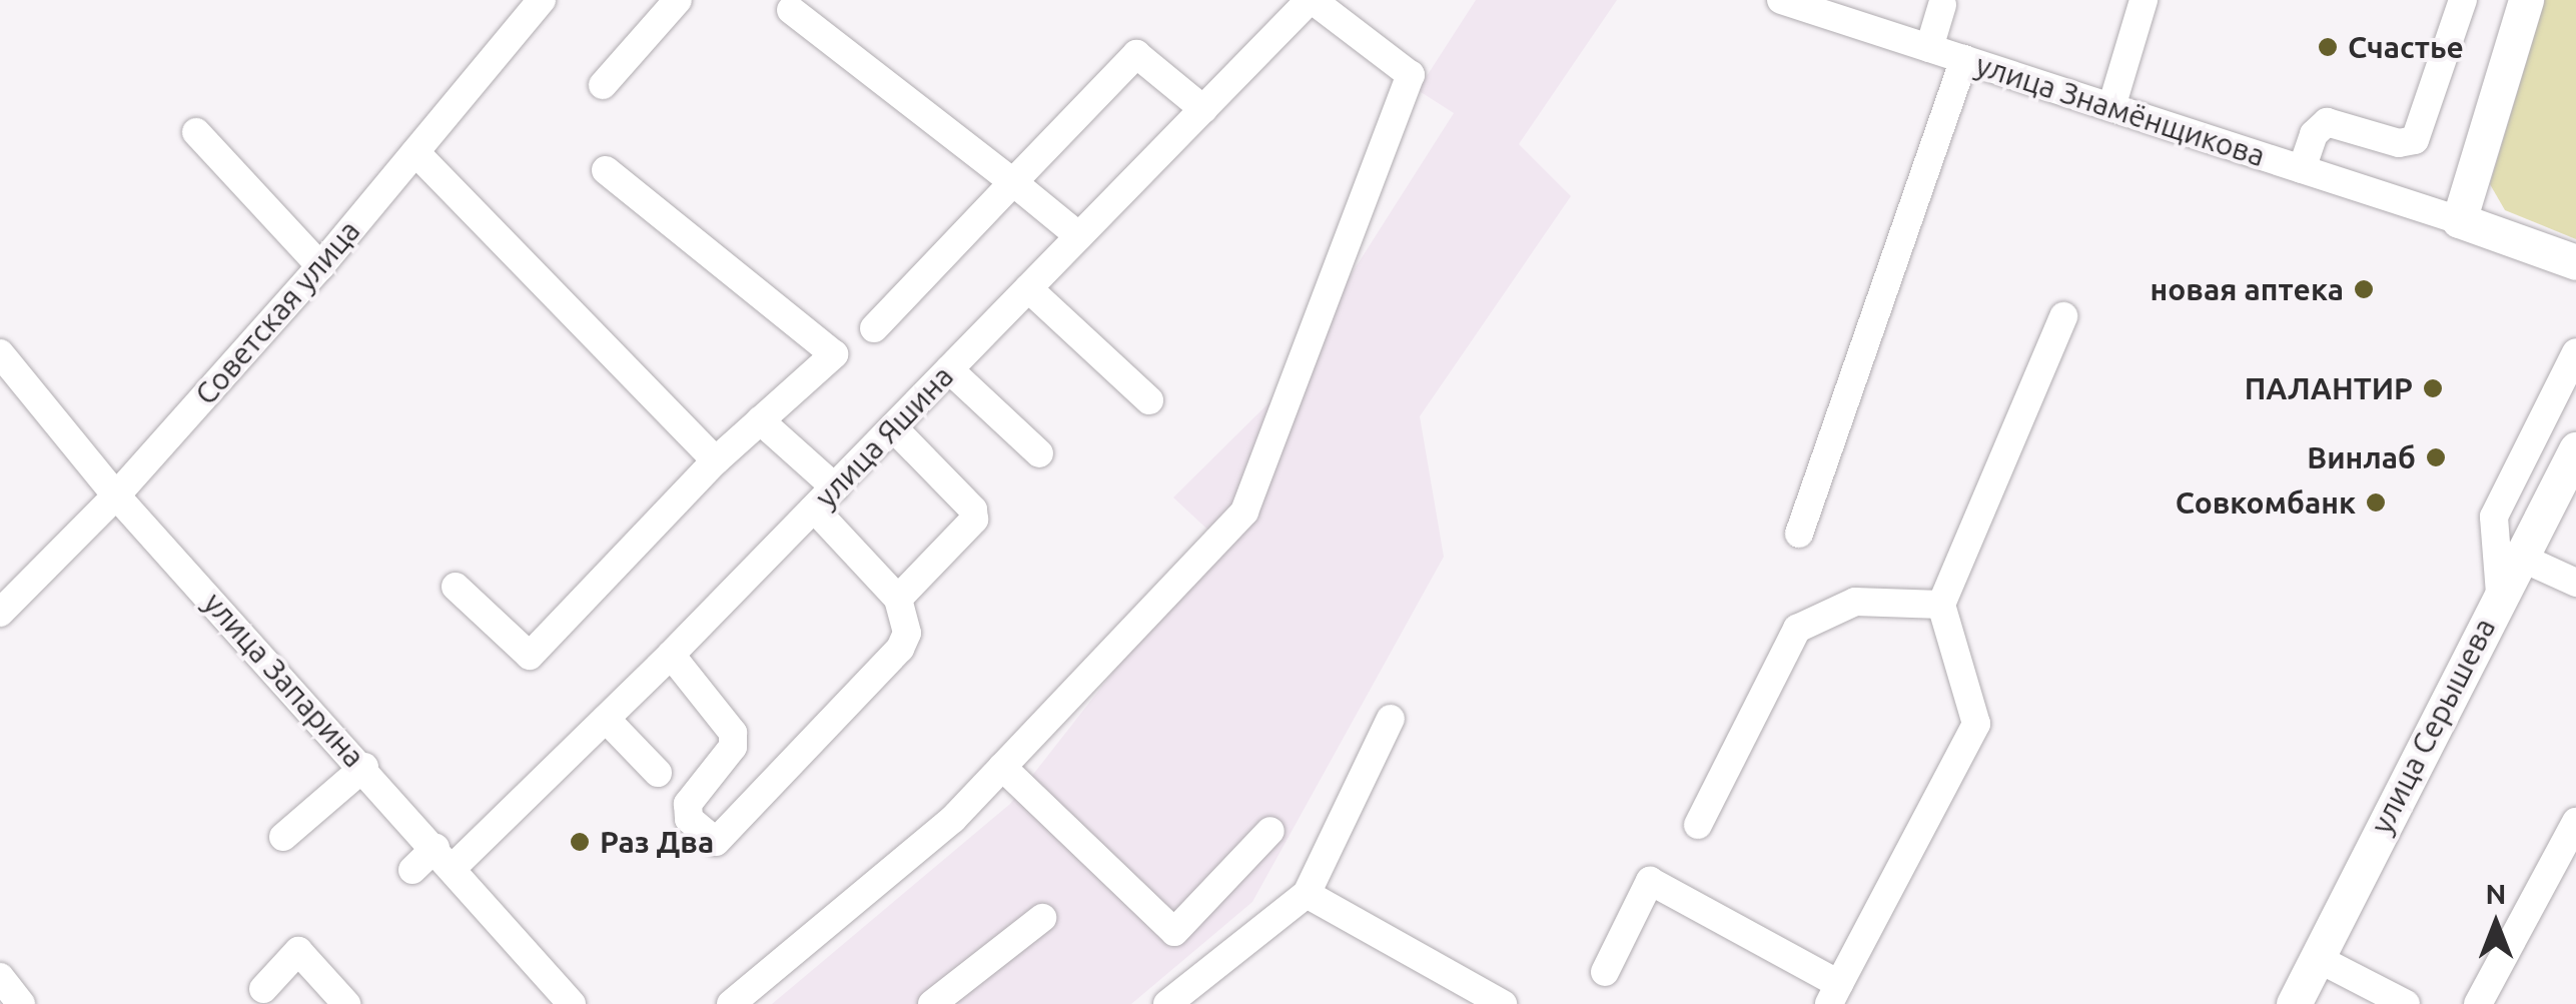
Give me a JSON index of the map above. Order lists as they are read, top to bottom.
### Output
{
  "streets": {
    "main road": ["улица Серышева"],
    "street": [
      "улица Знамёнщикова",
      "Советская улица",
      "улица Яшина",
      "улица Запарина"
    ]
  },
  "crossings": [
    ["Советская улица", "улица Запарина"],
    ["улица Яшина", "улица Запарина"]
  ],
  "places": [
    "Счастье",
    "новая аптека",
    "ПАЛАНТИР",
    "Винлаб",
    "Совкомбанк",
    "Раз Два"
  ],
  "north": "top"
}
